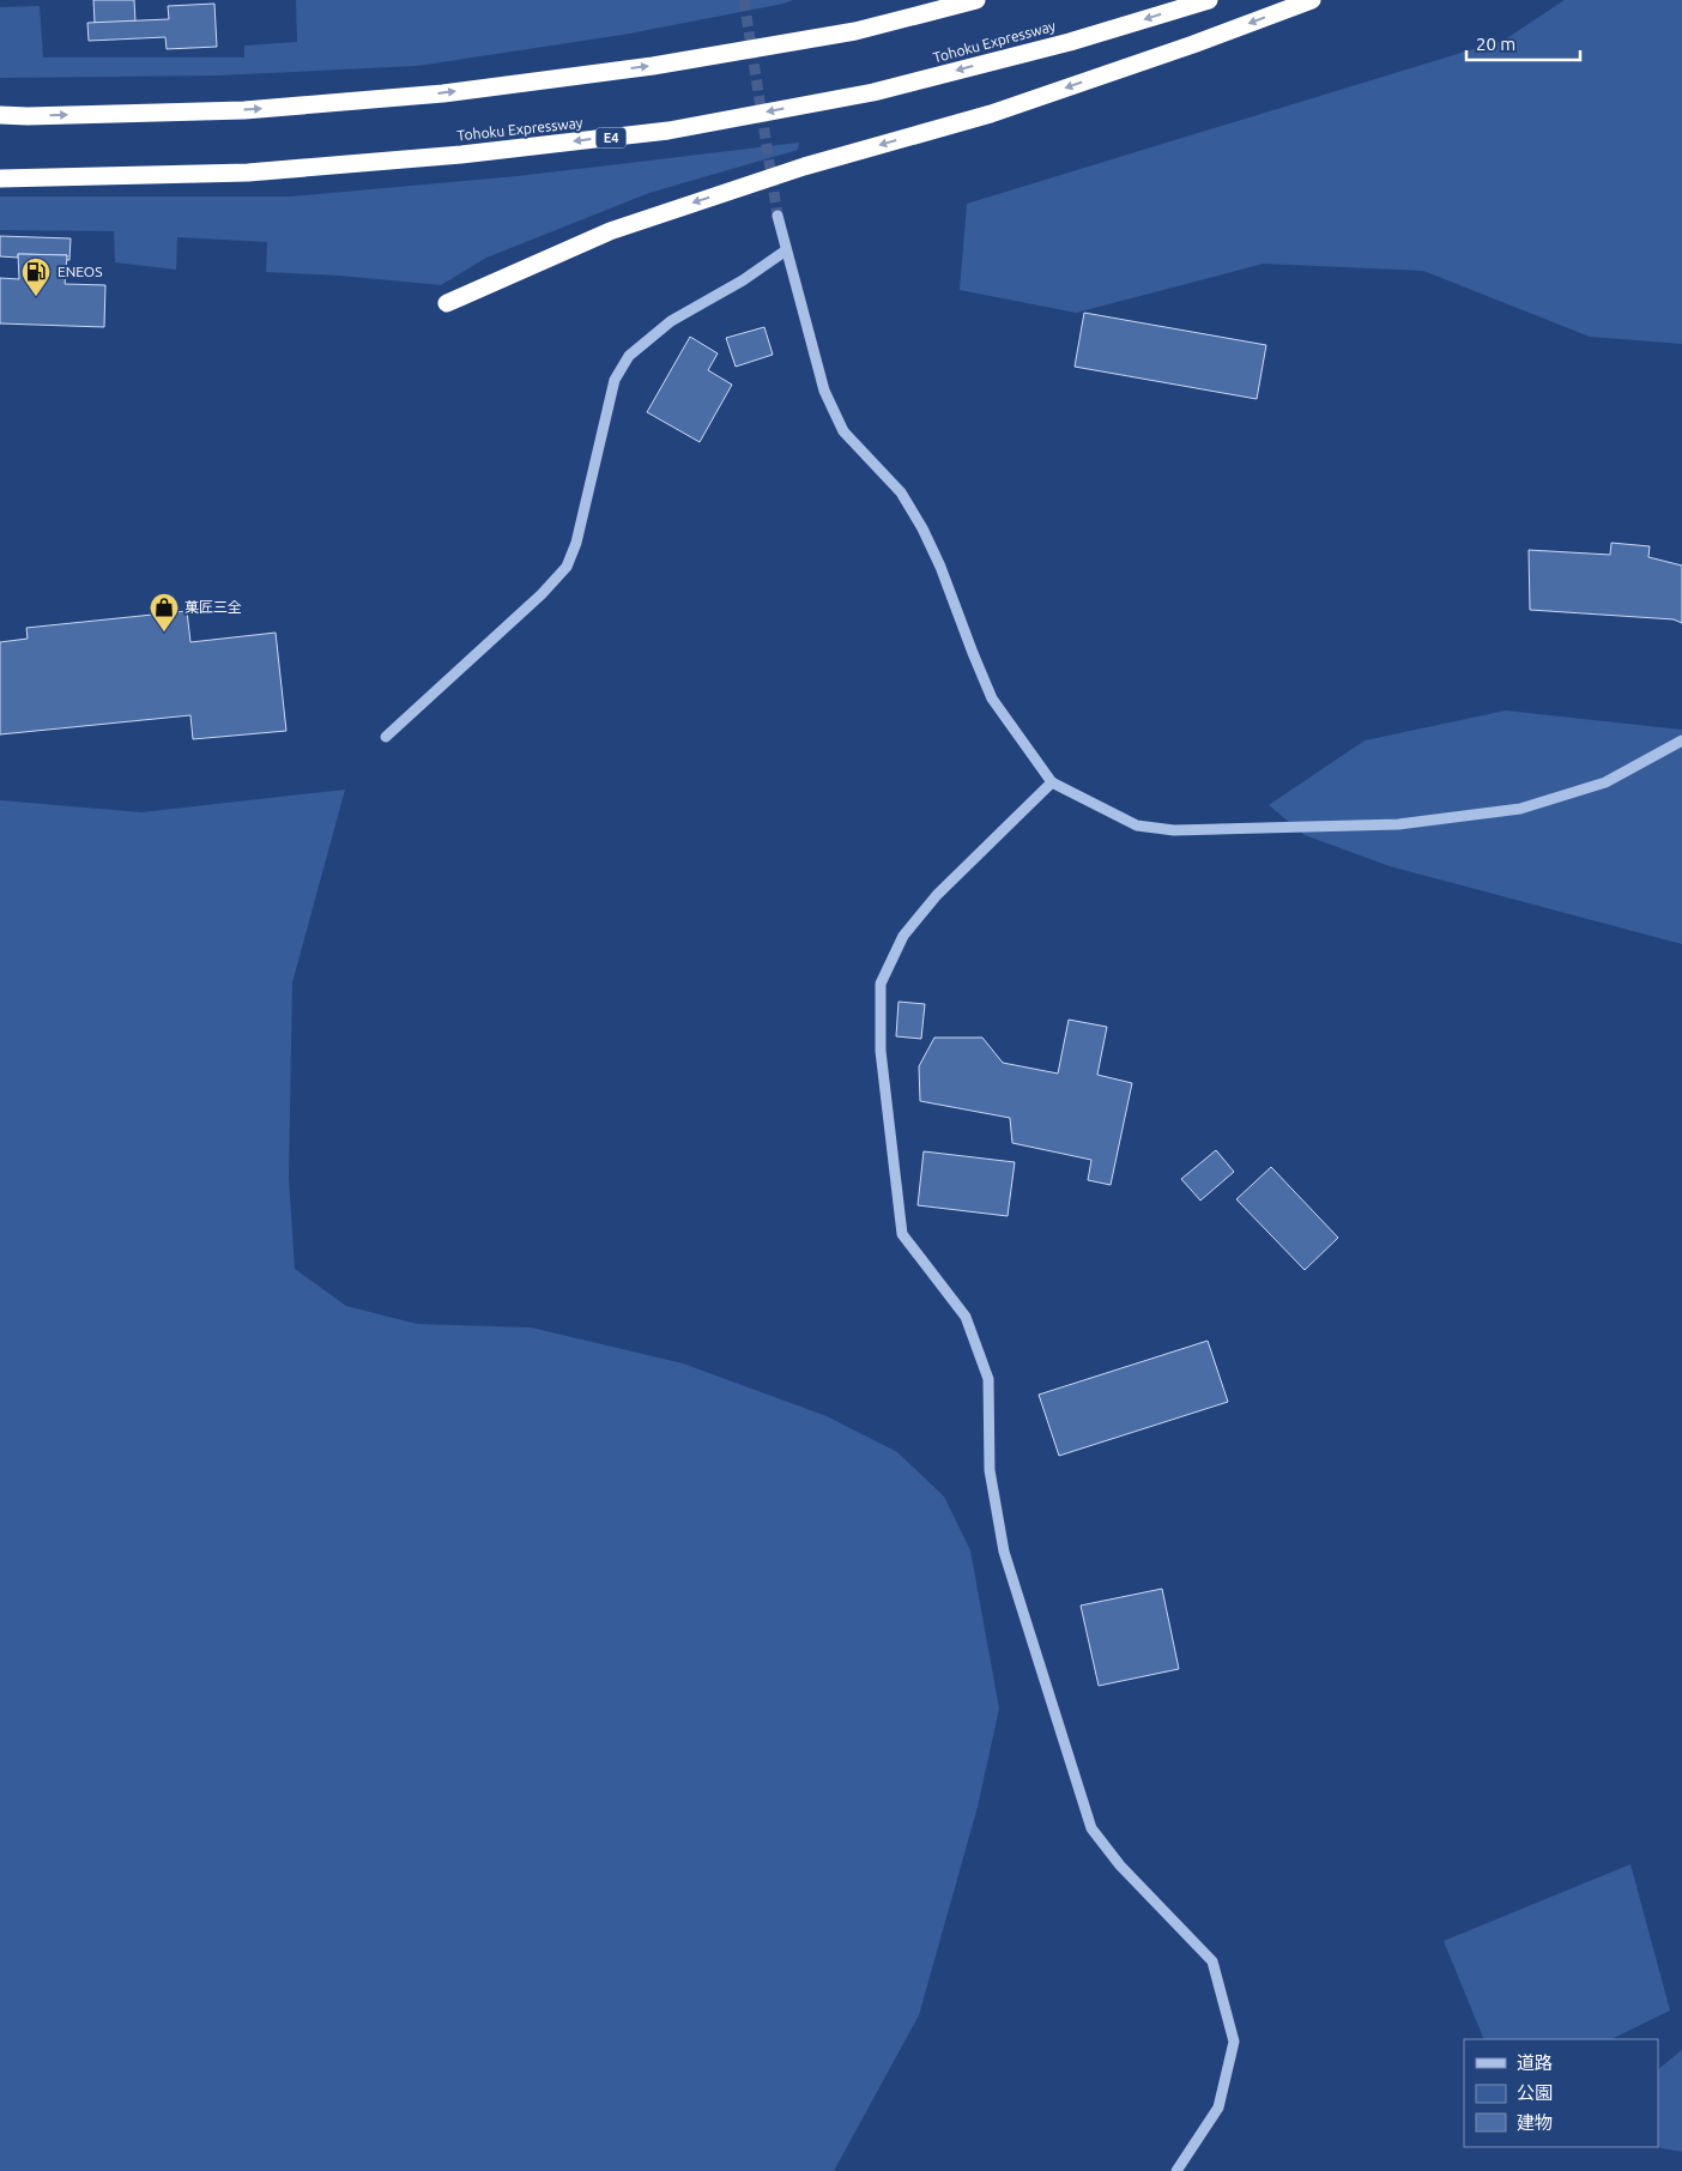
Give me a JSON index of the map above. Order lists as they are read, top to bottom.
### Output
{
  "streets": {
    "highway": ["Tohoku Expressway", "E4"]
  },
  "places": {
    "fuel station": ["ENEOS"],
    "shop": ["菓匠三全"]
  },
  "legend": ["道路", "公園", "建物"],
  "scale_bar": "20 m"
}
